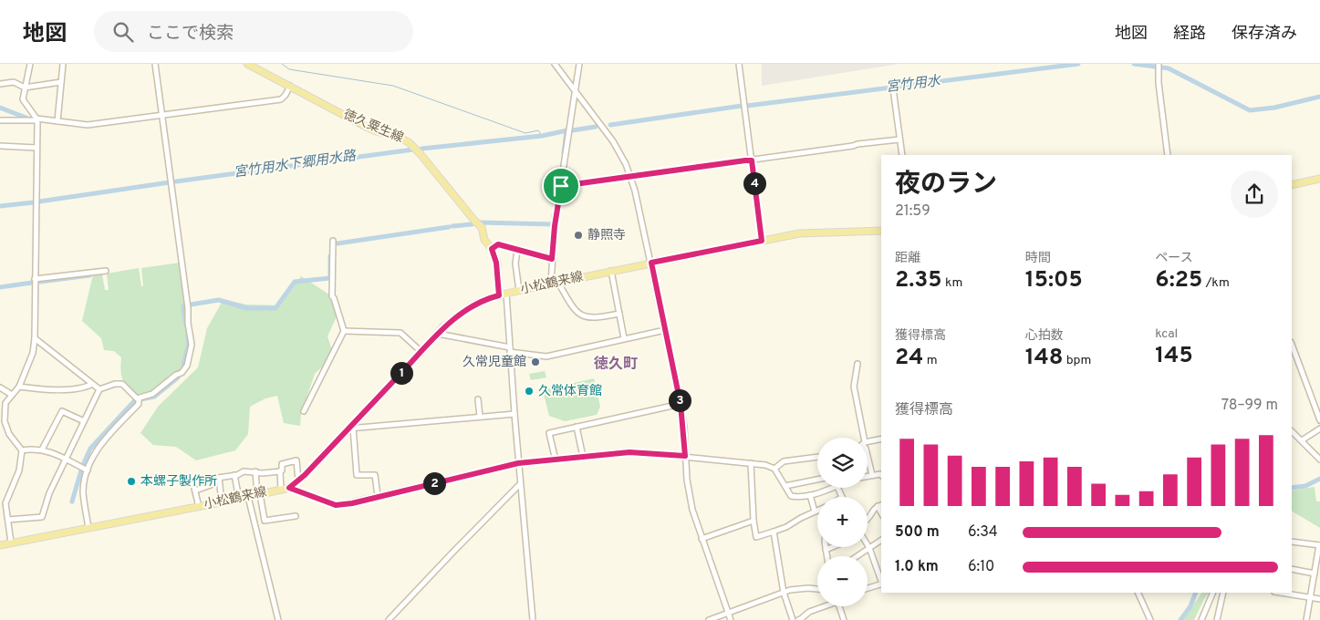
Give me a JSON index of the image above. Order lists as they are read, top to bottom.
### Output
{
  "streets": {
    "main road": ["徳久粟生線", "小松鶴来線"]
  },
  "crossings": [
    ["徳久粟生線", "小松鶴来線"]
  ],
  "districts": ["徳久町"],
  "water": ["宮竹用水", "宮竹用水下郷用水路"],
  "places": [
    "静照寺",
    "久常児童館",
    "久常体育館",
    "本螺子製作所"
  ],
  "page": {
    "header": "地図",
    "search": "ここで検索",
    "nav": ["地図", "経路", "保存済み"],
    "heading": ["夜のラン", "21:59"],
    "pins": [
      "4",
      "1",
      "3",
      "2"
    ],
    "stats": [
      ["距離", "2.35 km"],
      ["時間", "15:05"],
      ["ペース", "6:25 /km"],
      ["獲得標高", "24 m"],
      ["心拍数", "148 bpm"],
      ["kcal", "145"]
    ],
    "chart": ["獲得標高", "78–99 m"],
    "map_buttons": ["+", "−"],
    "list": [
      {
        "name": "500 m",
        "note": "6:34"
      },
      {
        "name": "1.0 km",
        "note": "6:10"
      }
    ]
  }
}
